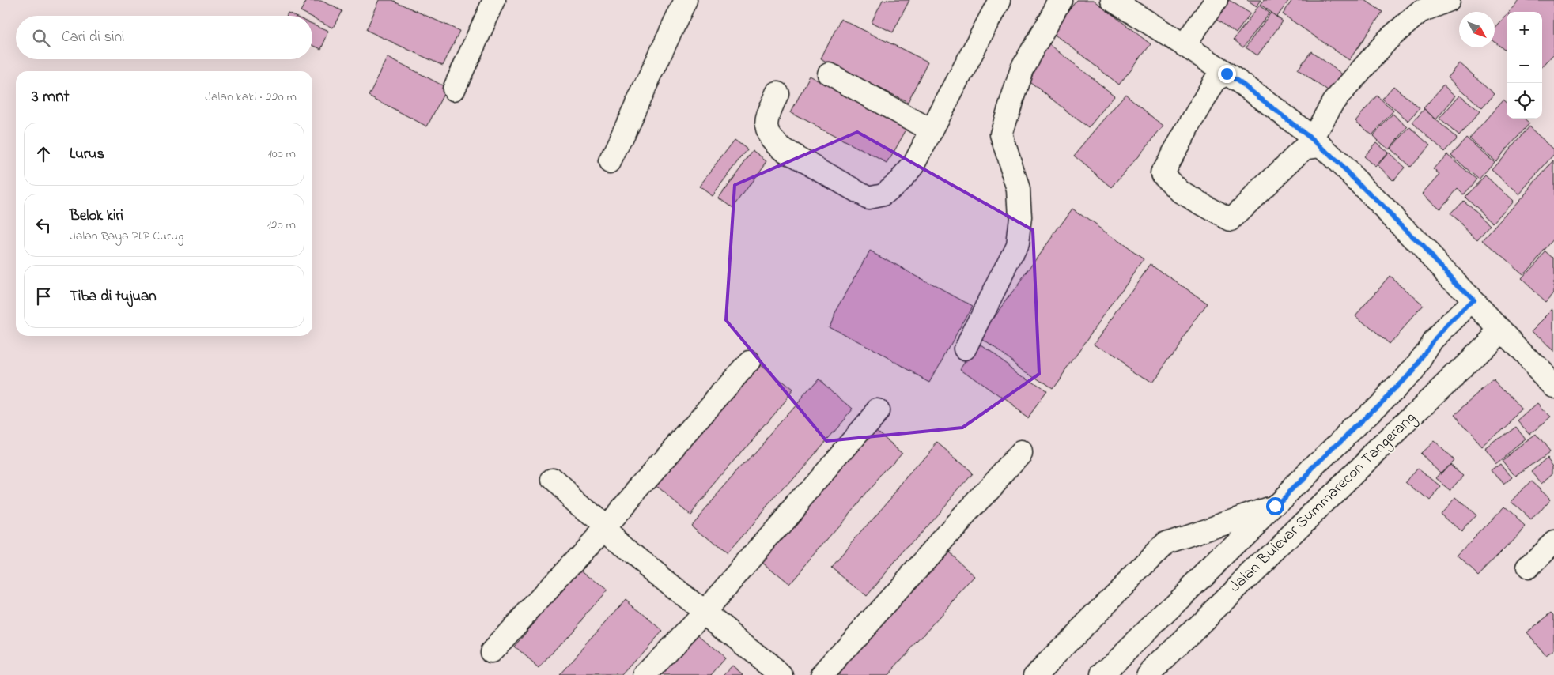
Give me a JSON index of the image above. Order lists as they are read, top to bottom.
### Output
{
  "streets": {
    "street": ["Jalan Bulevar Summarecon Tangerang"]
  },
  "north": "bottom right",
  "page": {
    "map_buttons": ["+", "−"],
    "search": "Cari di sini",
    "heading": ["3 mnt", "Jalan kaki · 220 m"],
    "list": [
      ["Lurus", "100 m"],
      ["Belok kiri", "Jalan Raya PLP Curug", "120 m"],
      "Tiba di tujuan"
    ]
  }
}
